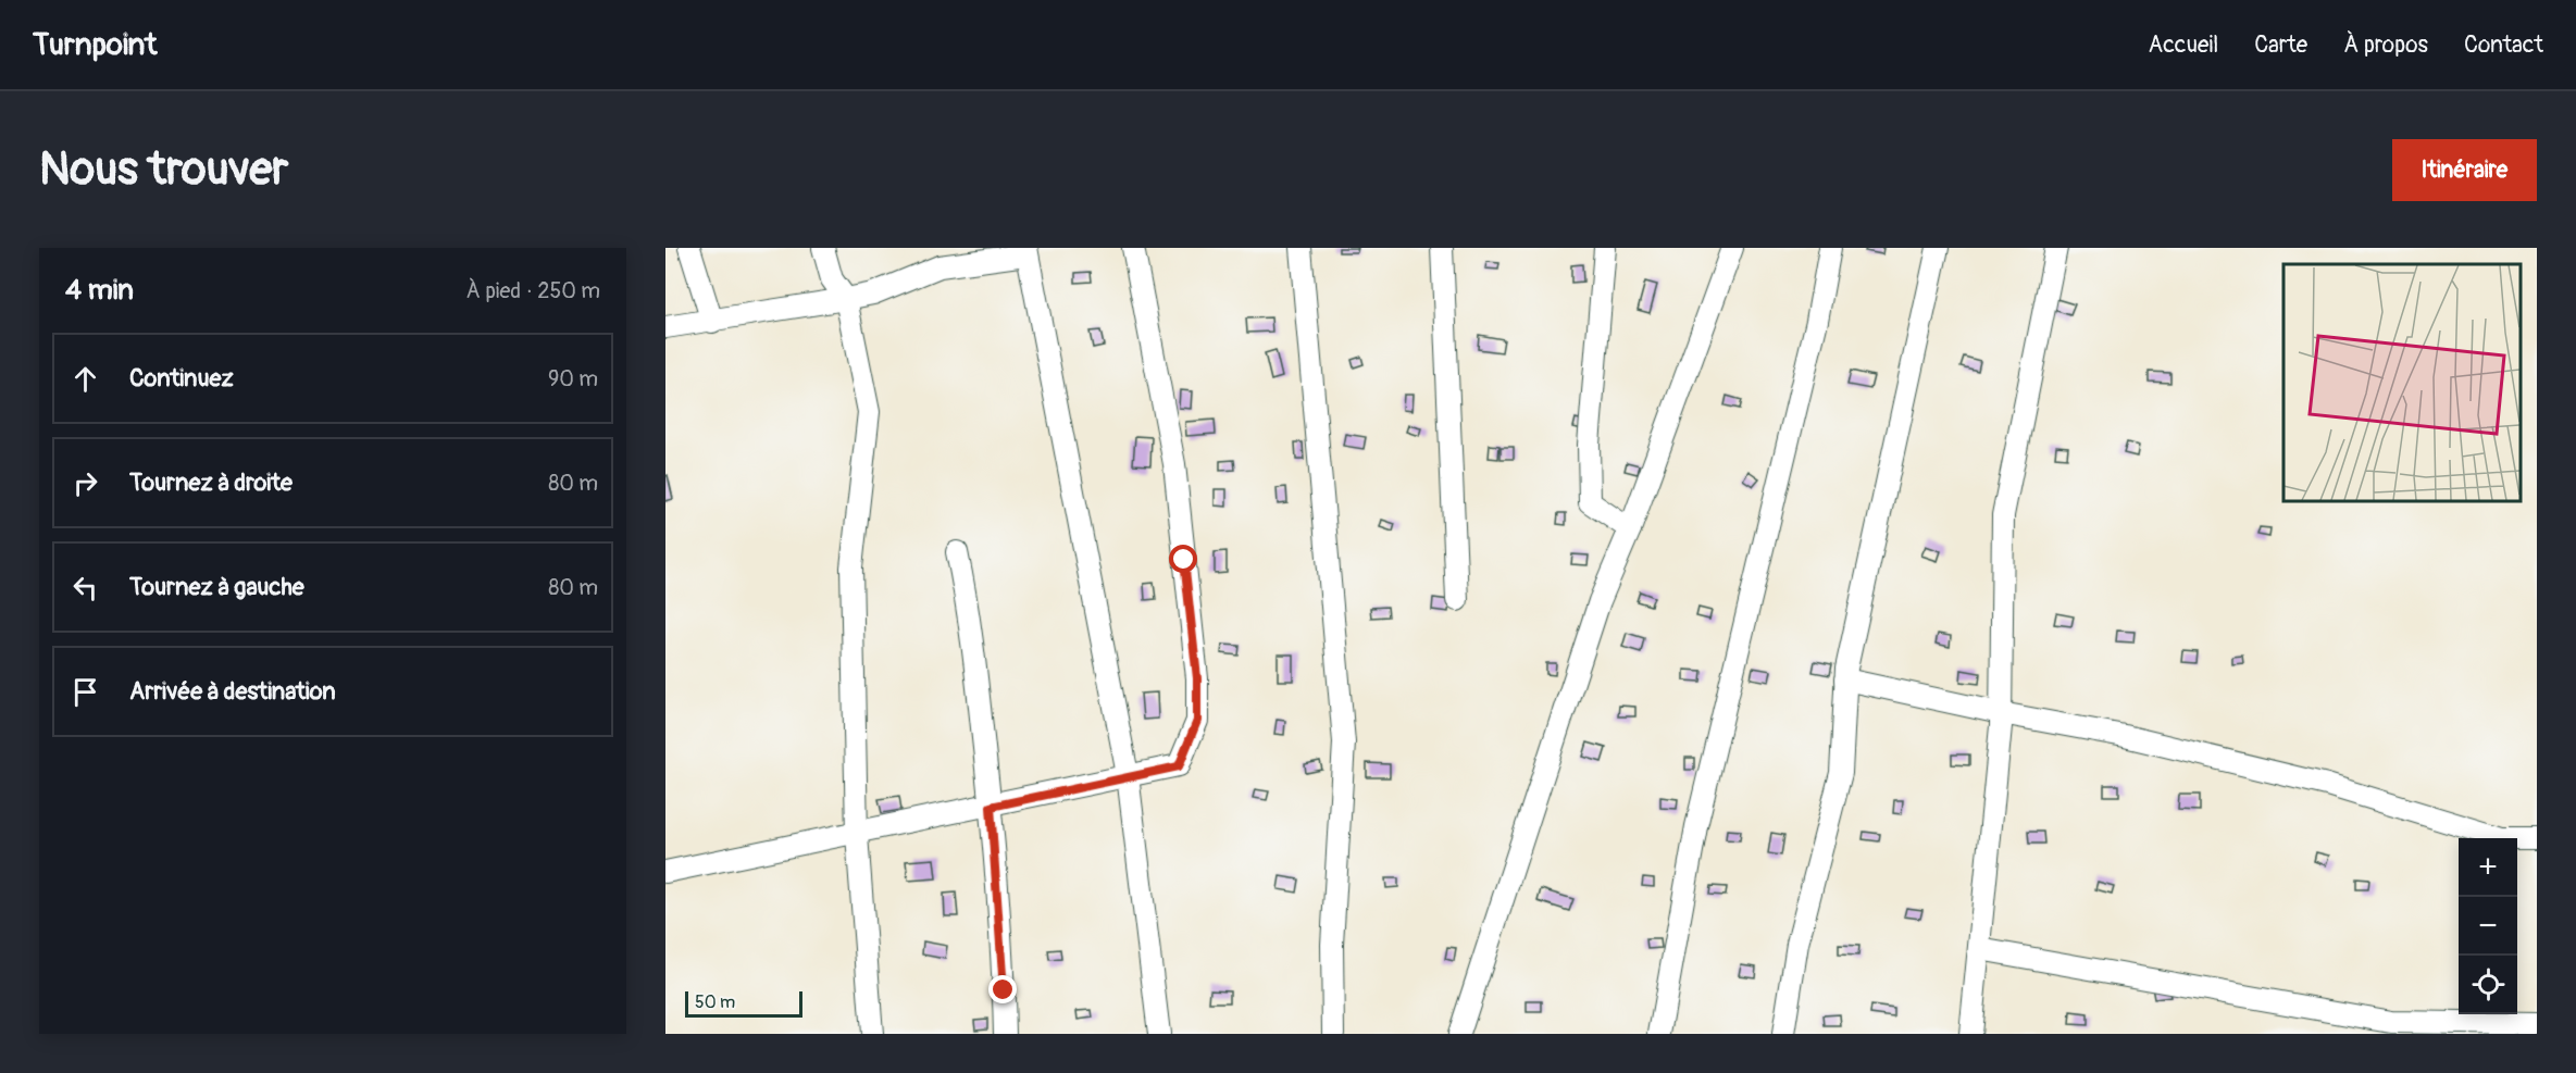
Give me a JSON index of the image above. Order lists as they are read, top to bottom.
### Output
{
  "scale_bar": "50 m",
  "page": {
    "header": "Turnpoint",
    "nav": [
      "Accueil",
      "Carte",
      "À propos",
      "Contact"
    ],
    "buttons": "Itinéraire",
    "title": "Nous trouver",
    "heading": ["4 min", "À pied · 250 m"],
    "list": [
      ["Continuez", "90 m"],
      ["Tournez à droite", "80 m"],
      ["Tournez à gauche", "80 m"],
      "Arrivée à destination"
    ],
    "map_buttons": ["+", "−"],
    "scale": "50 m"
  }
}
